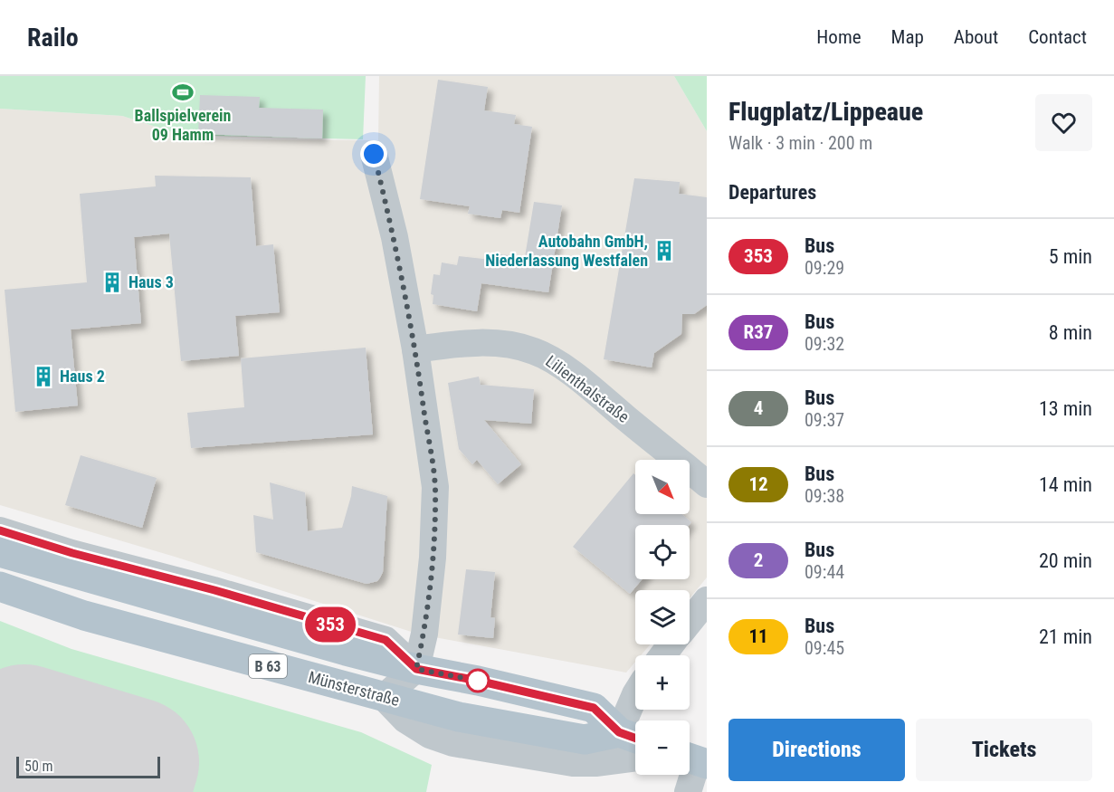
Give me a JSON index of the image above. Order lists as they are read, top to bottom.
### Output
{
  "streets": {
    "main road": ["B 63", "Münsterstraße"],
    "street": ["Lilienthalstraße"]
  },
  "crossings": [
    ["B 63", "Münsterstraße"]
  ],
  "places": {
    "sports": ["Ballspielverein 09 Hamm"],
    "building": ["Autobahn GmbH, Niederlassung Westfalen", "Haus 3", "Haus 2"]
  },
  "lines": ["bus line 353"],
  "scale_bar": "50 m",
  "north": "bottom right",
  "page": {
    "header": "Railo",
    "nav": [
      "Home",
      "Map",
      "About",
      "Contact"
    ],
    "on_map": "353",
    "heading": [
      ["Flugplatz/Lippeaue", "Walk · 3 min · 200 m"],
      "Departures"
    ],
    "list": [
      {
        "mark": "353",
        "name": "Bus",
        "note": "09:29",
        "value": "5 min"
      },
      {
        "mark": "R37",
        "name": "Bus",
        "note": "09:32",
        "value": "8 min"
      },
      {
        "mark": "4",
        "name": "Bus",
        "note": "09:37",
        "value": "13 min"
      },
      {
        "mark": "12",
        "name": "Bus",
        "note": "09:38",
        "value": "14 min"
      },
      {
        "mark": "2",
        "name": "Bus",
        "note": "09:44",
        "value": "20 min"
      },
      {
        "mark": "11",
        "name": "Bus",
        "note": "09:45",
        "value": "21 min"
      }
    ],
    "map_buttons": ["+", "−"],
    "buttons": ["Directions", "Tickets"],
    "scale": "50 m"
  }
}
